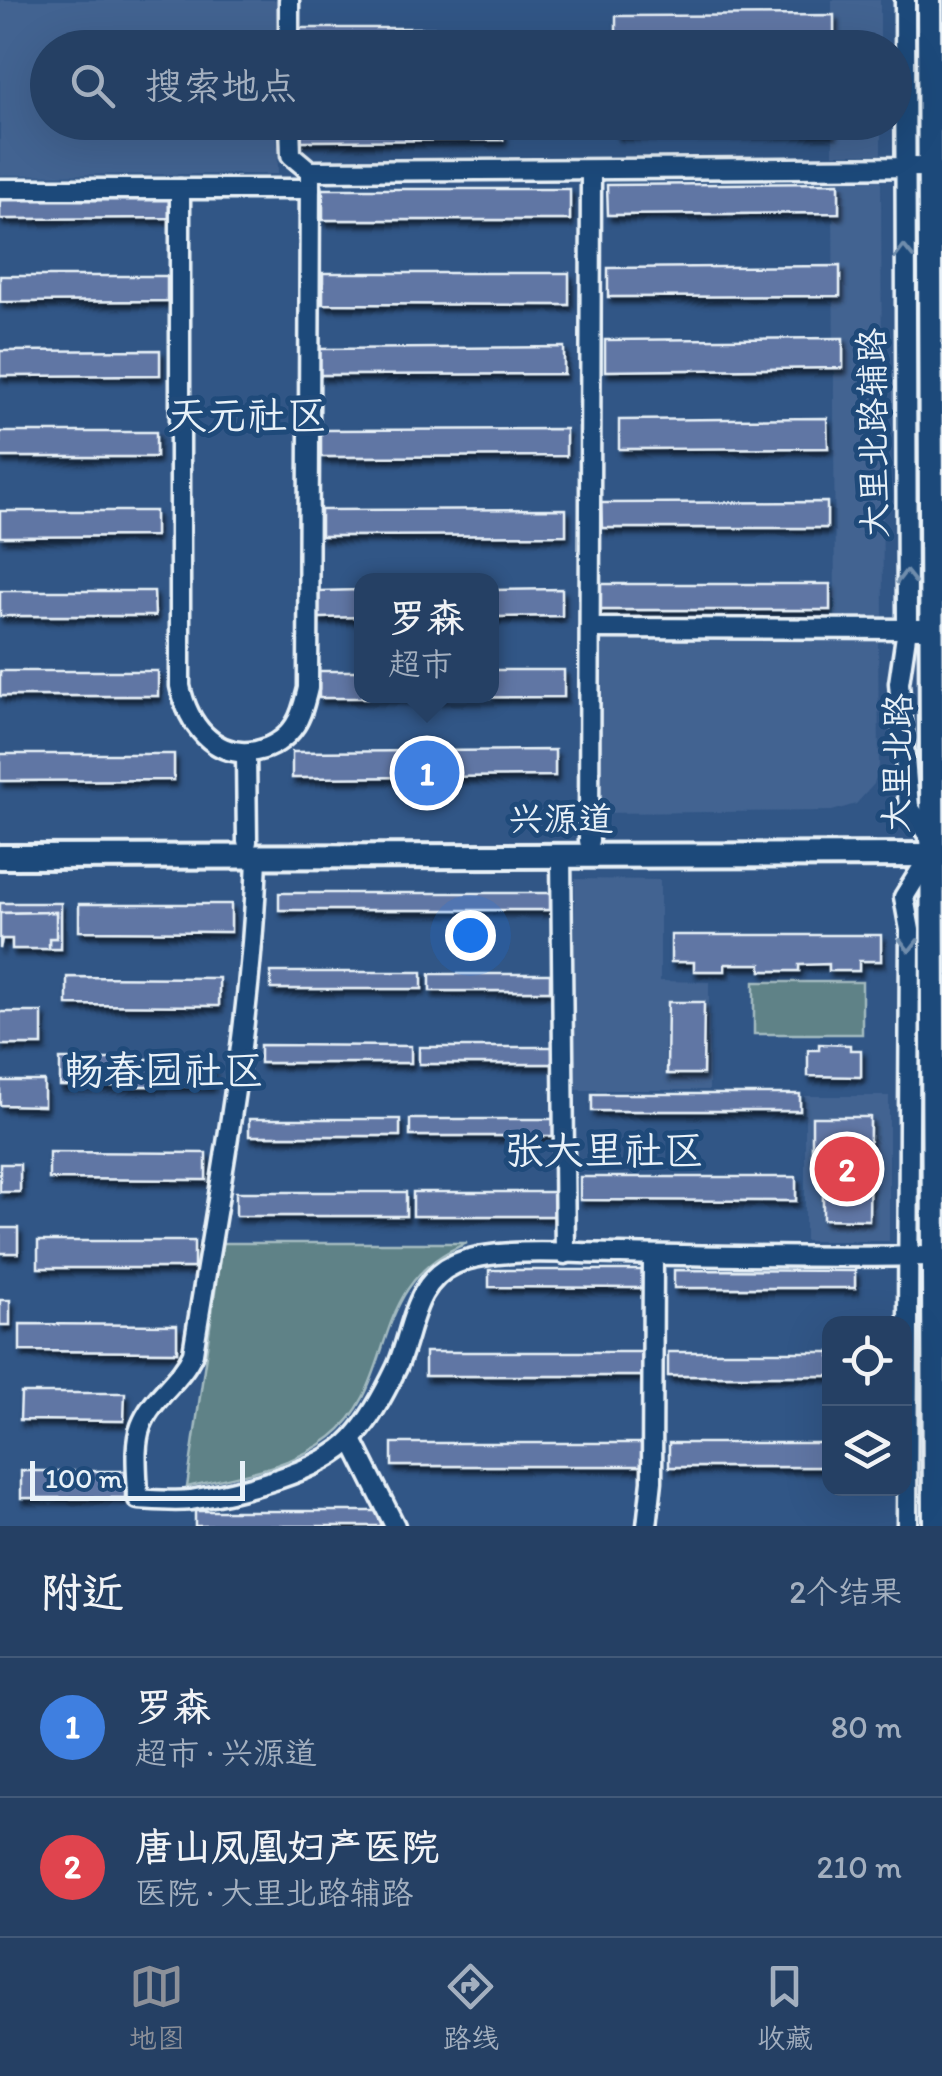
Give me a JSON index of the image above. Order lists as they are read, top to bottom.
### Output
{
  "streets": {
    "main road": ["大里北路", "兴源道"],
    "street": ["大里北路辅路"]
  },
  "crossings": [
    ["大里北路辅路", "大里北路"],
    ["大里北路辅路", "兴源道"],
    ["大里北路", "兴源道"]
  ],
  "one_way": ["大里北路辅路"],
  "districts": ["天元社区", "畅春园社区", "张大里社区"],
  "scale_bar": "100 m",
  "page": {
    "search": "搜索地点",
    "popup": ["罗森", "超市"],
    "pins": ["1", "2"],
    "scale": "100 m",
    "heading": ["附近", "2个结果"],
    "list": [
      {
        "mark": "1",
        "name": "罗森",
        "note": "超市 · 兴源道",
        "value": "80 m"
      },
      {
        "mark": "2",
        "name": "唐山凤凰妇产医院",
        "note": "医院 · 大里北路辅路",
        "value": "210 m"
      }
    ],
    "nav": ["地图", "路线", "收藏"]
  }
}
